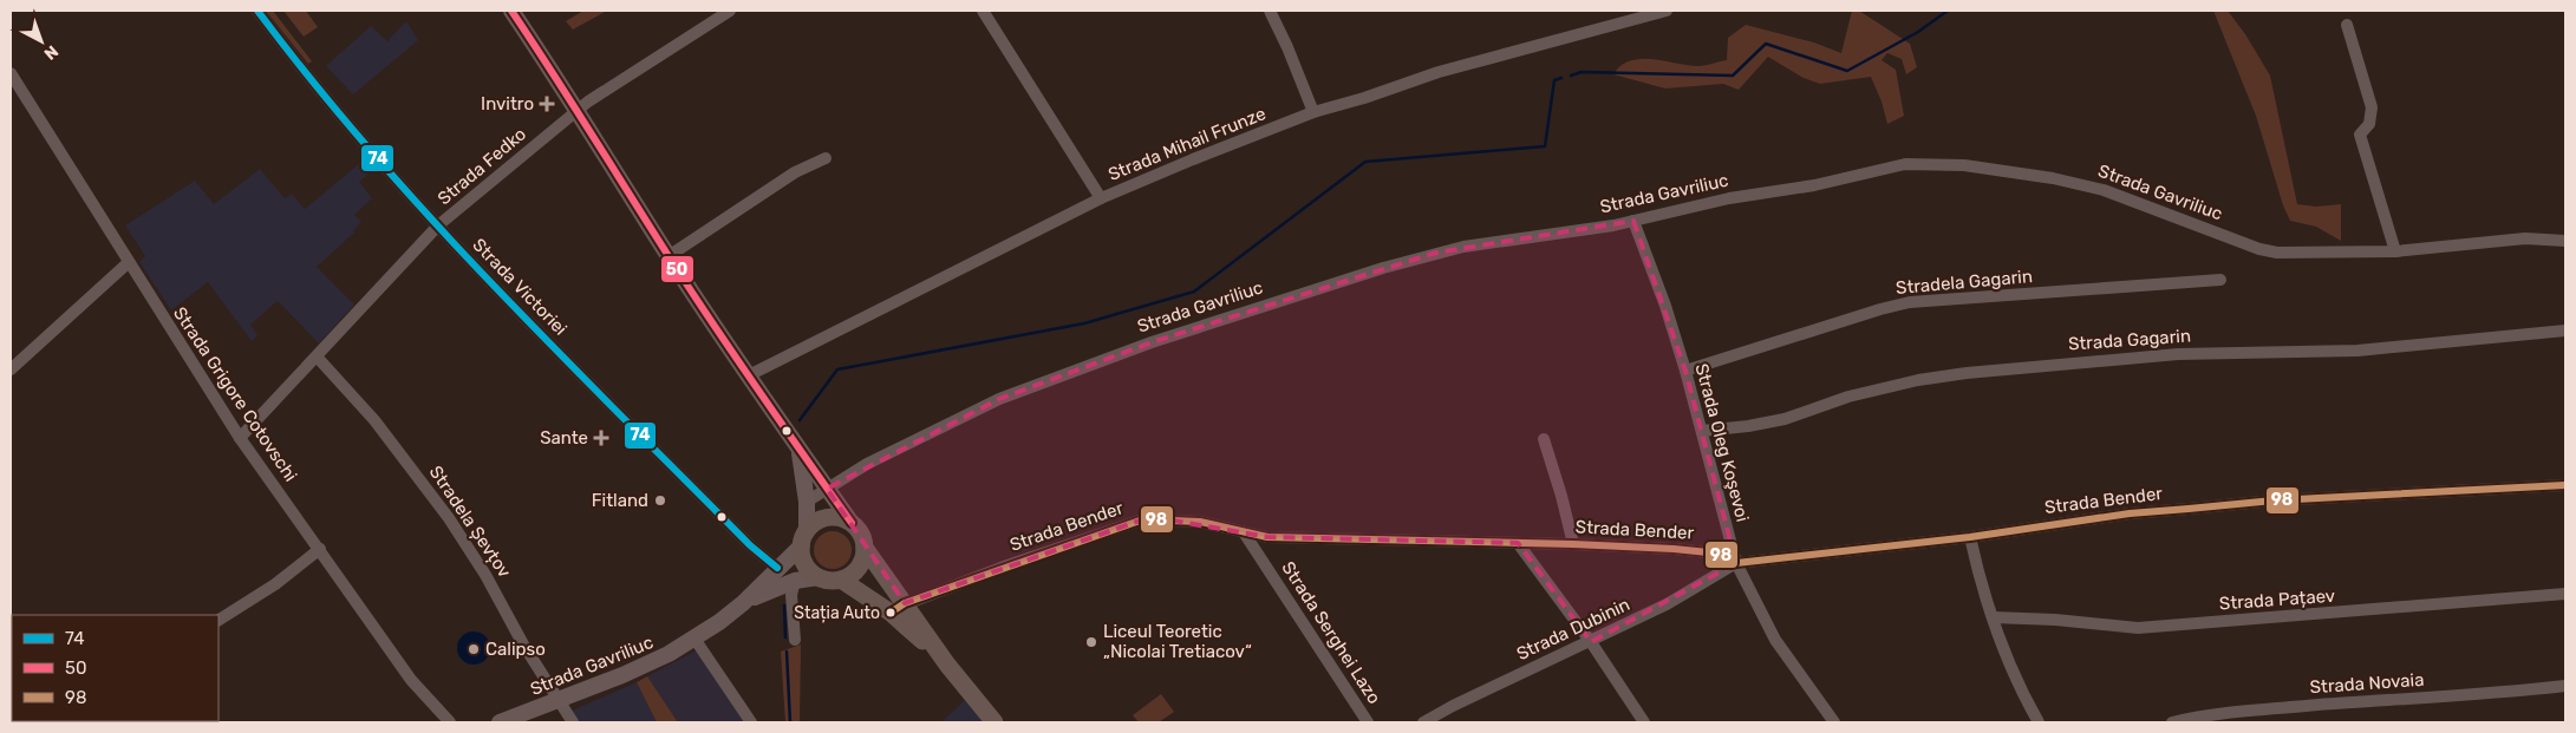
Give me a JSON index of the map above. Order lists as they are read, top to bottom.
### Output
{
  "streets": {
    "main road": ["Strada Gavriliuc"],
    "street": [
      "Strada Mihail Frunze",
      "Strada Fedko",
      "Stradela Gagarin",
      "Strada Victoriei",
      "Strada Gagarin",
      "Strada Grigore Cotovschi",
      "Strada Oleg Koşevoi",
      "Strada Bender",
      "Stradela Șevțov",
      "Strada Pațaev",
      "Strada Dubinin",
      "Strada Serghei Lazo",
      "Strada Novaia"
    ]
  },
  "crossings": [
    ["Strada Fedko", "Strada Victoriei"],
    ["Strada Fedko", "Strada Grigore Cotovschi"],
    ["Strada Fedko", "Stradela Șevțov"],
    ["Strada Gavriliuc", "Strada Victoriei"],
    ["Strada Gavriliuc", "Strada Oleg Koşevoi"],
    ["Strada Gavriliuc", "Stradela Șevțov"],
    ["Stradela Gagarin", "Strada Oleg Koşevoi"],
    ["Strada Gagarin", "Strada Oleg Koşevoi"],
    ["Strada Oleg Koşevoi", "Strada Bender"],
    ["Strada Oleg Koşevoi", "Strada Dubinin"],
    ["Strada Bender", "Strada Dubinin"],
    ["Strada Bender", "Strada Serghei Lazo"]
  ],
  "places": {
    "health": ["Invitro", "Sante"],
    "other": [
      "Fitland",
      "Stația Auto",
      "Liceul Teoretic „Nicolai Tretiacov“",
      "Calipso"
    ]
  },
  "lines": ["transit line 74", "transit line 50", "transit line 98"],
  "legend": ["74", "50", "98"],
  "north": "bottom right"
}
